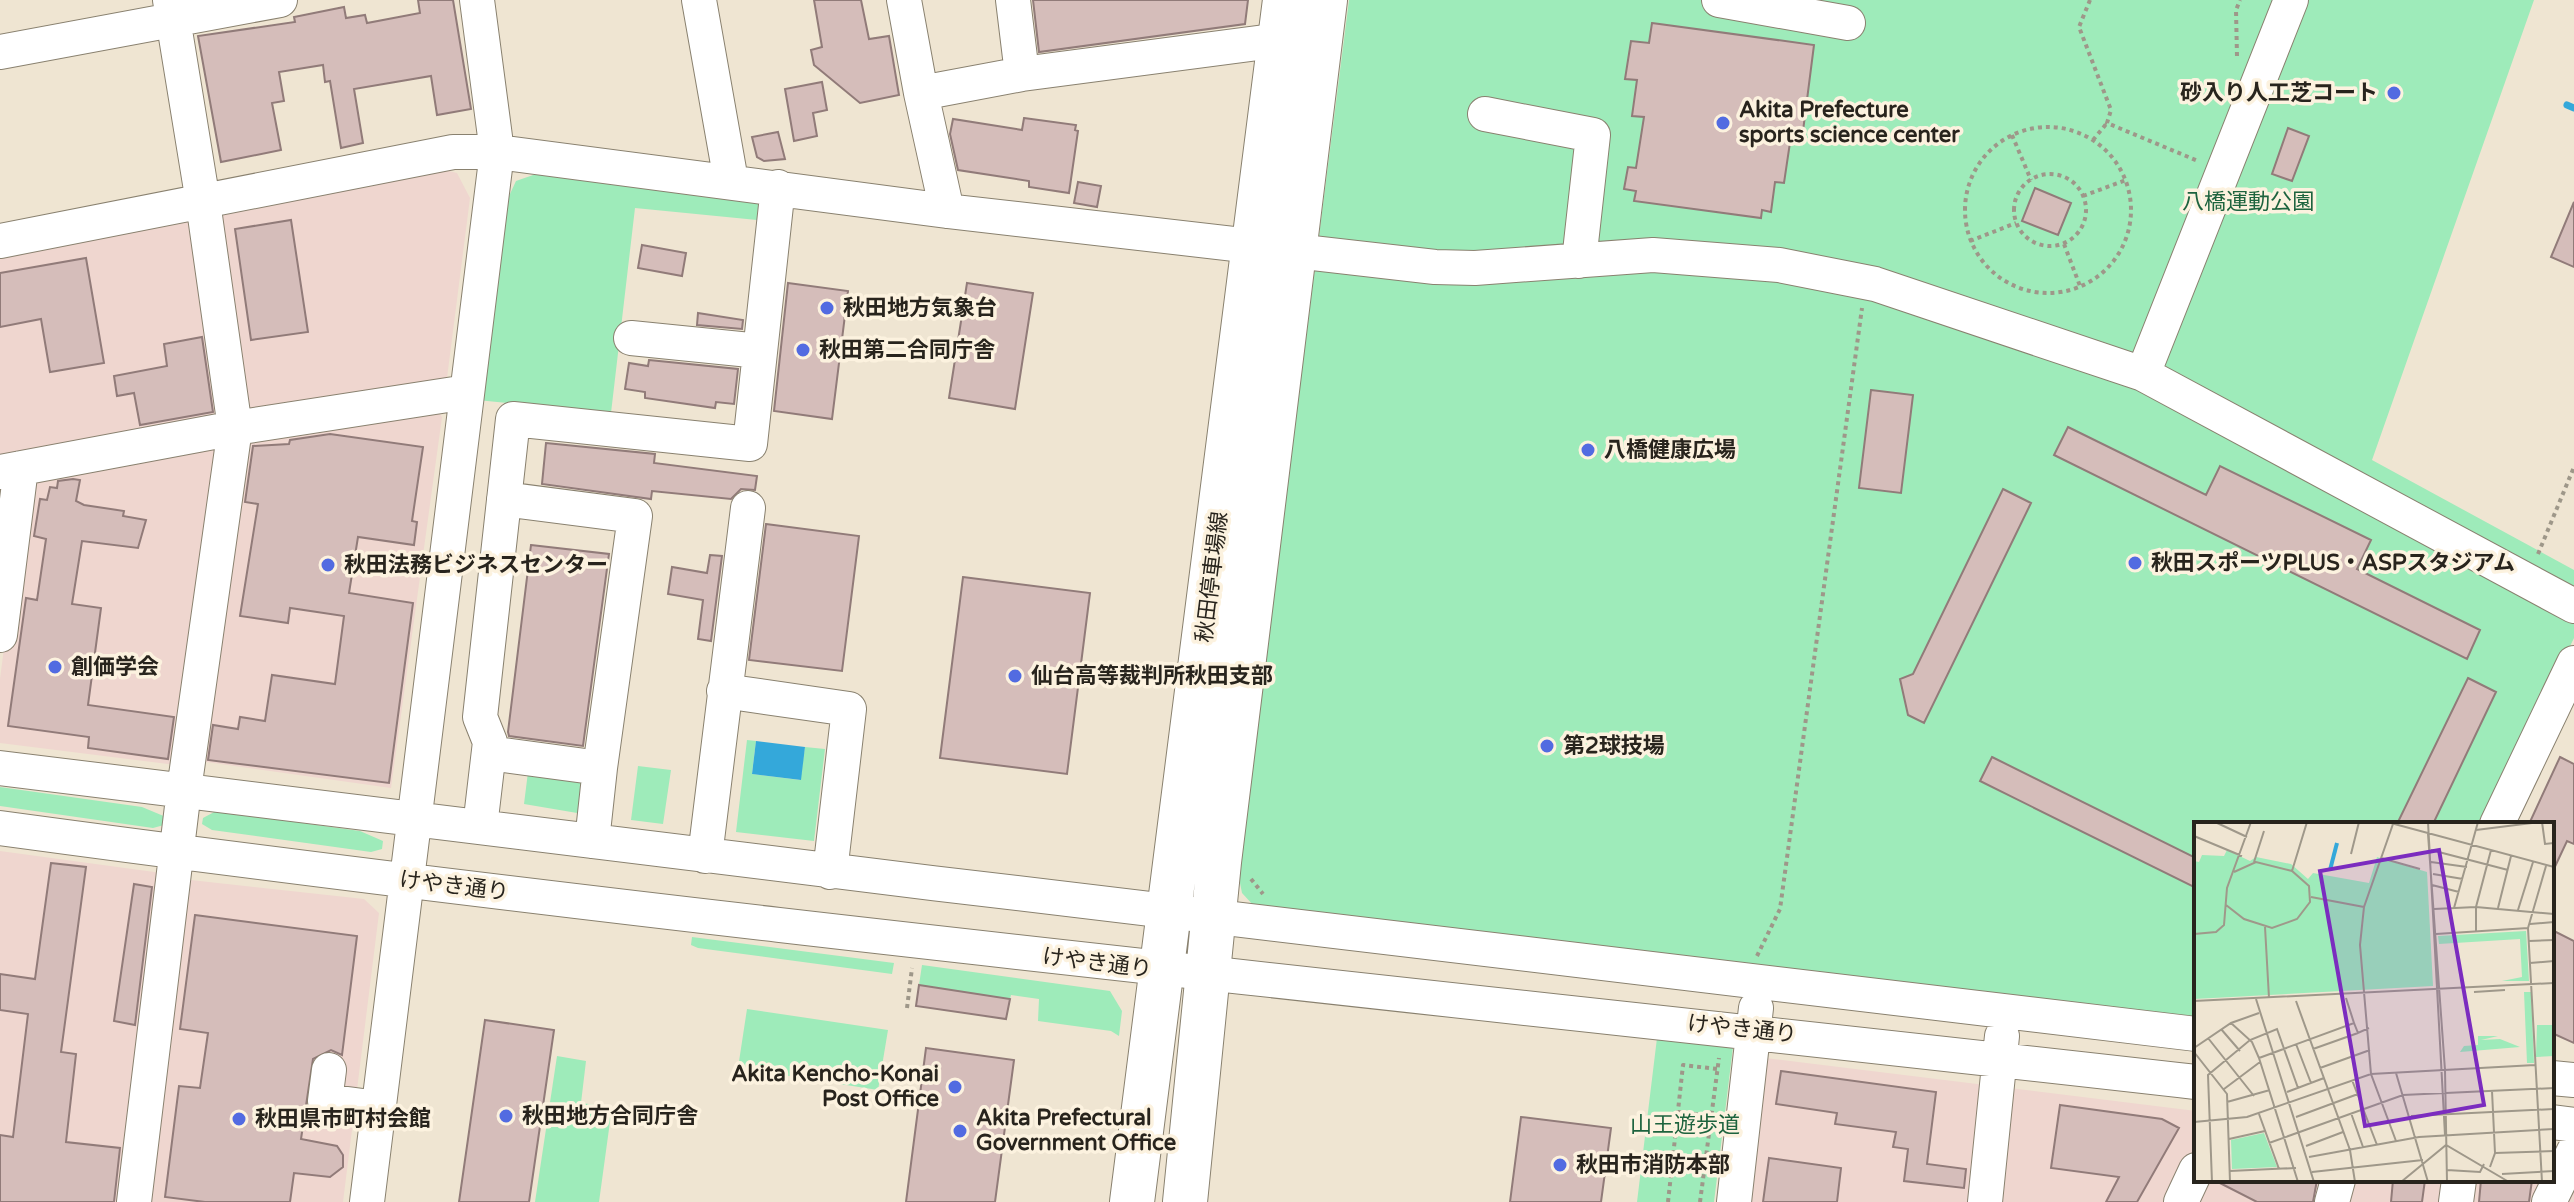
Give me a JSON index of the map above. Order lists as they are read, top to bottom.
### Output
{
  "streets": {
    "main road": ["秋田停車場線"],
    "street": ["けやき通り"]
  },
  "crossings": [
    ["秋田停車場線", "けやき通り"]
  ],
  "parks": ["八橋運動公園", "山王遊歩道"],
  "places": [
    "砂入り人工芝コート",
    "Akita Prefecture sports science center",
    "秋田地方気象台",
    "秋田第二合同庁舎",
    "八橋健康広場",
    "秋田スポーツPLUS・ASPスタジアム",
    "秋田法務ビジネスセンター",
    "創価学会",
    "仙台高等裁判所秋田支部",
    "第2球技場",
    "Akita Kencho-Konai Post Office",
    "秋田地方合同庁舎",
    "秋田県市町村会館",
    "Akita Prefectural Government Office",
    "秋田市消防本部"
  ]
}
